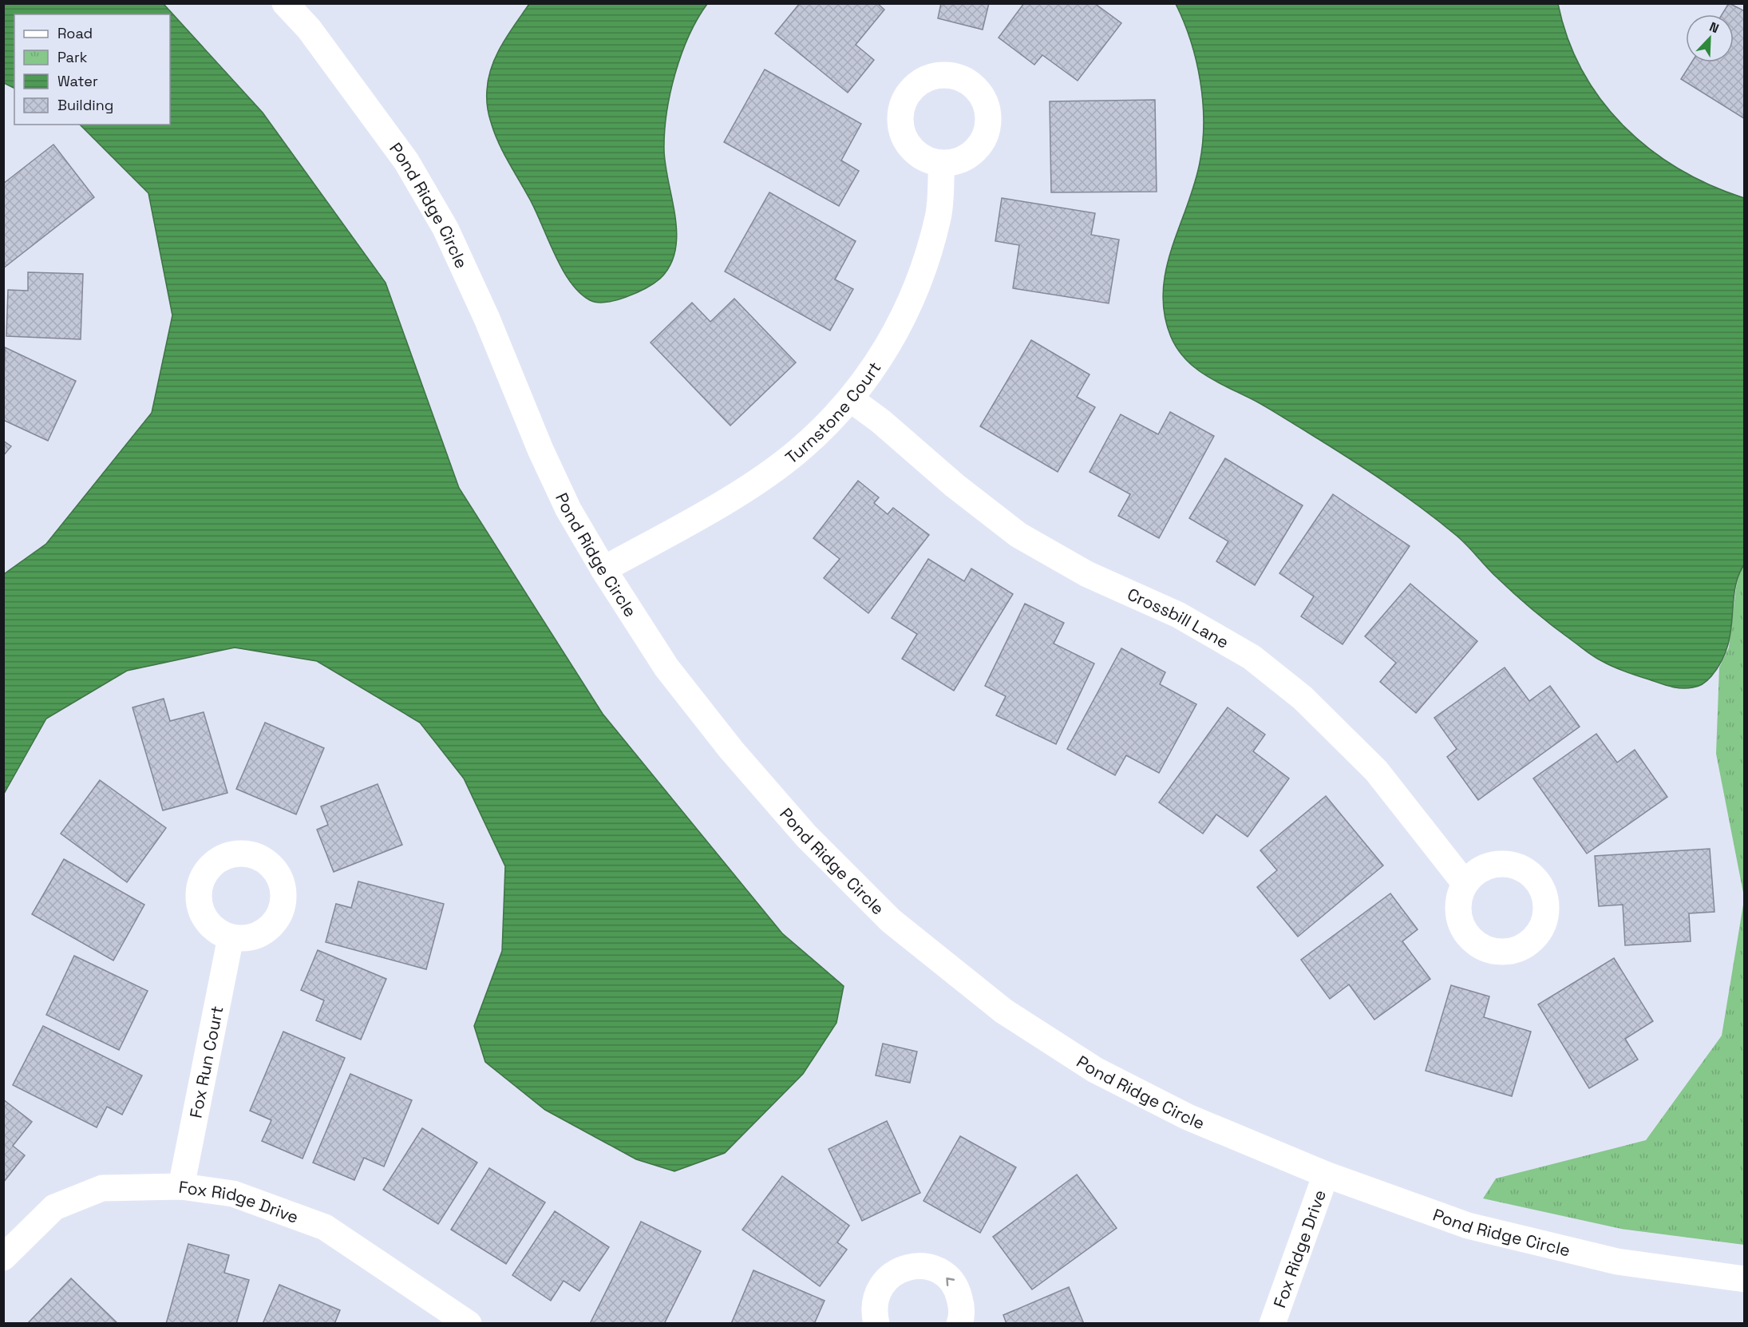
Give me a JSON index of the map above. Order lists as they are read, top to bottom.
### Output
{
  "streets": {
    "street": [
      "Pond Ridge Circle",
      "Turnstone Court",
      "Crossbill Lane",
      "Fox Run Court",
      "Fox Ridge Drive"
    ]
  },
  "crossings": [
    ["Pond Ridge Circle", "Turnstone Court"],
    ["Pond Ridge Circle", "Fox Ridge Drive"],
    ["Turnstone Court", "Crossbill Lane"],
    ["Fox Run Court", "Fox Ridge Drive"]
  ],
  "legend": [
    "Road",
    "Park",
    "Water",
    "Building"
  ],
  "north": "top right"
}
